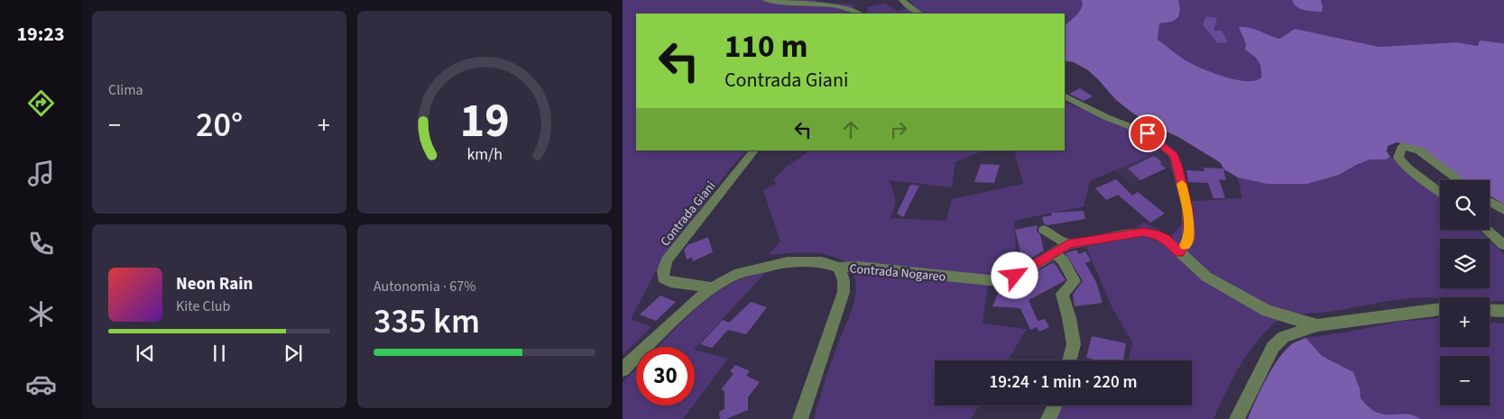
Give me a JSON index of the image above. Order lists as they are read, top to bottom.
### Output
{
  "streets": {
    "street": ["Contrada Giani", "Contrada Nogareo"]
  },
  "page": {
    "tabs": "19:23",
    "tile": [
      "Clima",
      ["Autonomia · 67%", "335 km"]
    ],
    "turn": ["110 m", "Contrada Giani"],
    "heat": ["−", "20°", "+"],
    "map_buttons": ["+", "−"],
    "song": ["Neon Rain", "Kite Club"],
    "limit": "30",
    "trip": "19:24 · 1 min · 220 m",
    "gauge": ["19", "km/h"]
  }
}
